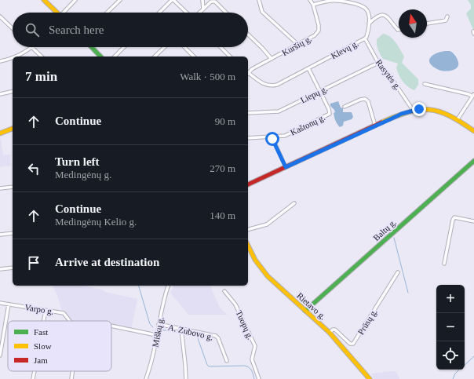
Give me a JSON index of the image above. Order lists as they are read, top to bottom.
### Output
{
  "streets": {
    "street": [
      "Kuršių g.",
      "Klevų g.",
      "Rasytės g.",
      "Liepų g.",
      "Kaštonų g.",
      "Baltų g.",
      "Rietavo g.",
      "Varpo g.",
      "Prūsų g.",
      "Tuopų g.",
      "Miškų g.",
      "A. Zubovo g."
    ]
  },
  "crossings": [
    ["Kuršių g.", "Klevų g."],
    ["Klevų g.", "Rasytės g."],
    ["Rasytės g.", "Liepų g."],
    ["Liepų g.", "Kaštonų g."],
    ["Baltų g.", "Rietavo g."],
    ["Rietavo g.", "Prūsų g."],
    ["Miškų g.", "A. Zubovo g."]
  ],
  "legend": ["Fast", "Slow", "Jam"],
  "north": "top",
  "page": {
    "search": "Search here",
    "heading": ["7 min", "Walk · 500 m"],
    "list": [
      ["Continue", "90 m"],
      ["Turn left", "Medingėnų g.", "270 m"],
      ["Continue", "Medingėnų Kelio g.", "140 m"],
      "Arrive at destination"
    ],
    "map_buttons": ["+", "−"]
  }
}
